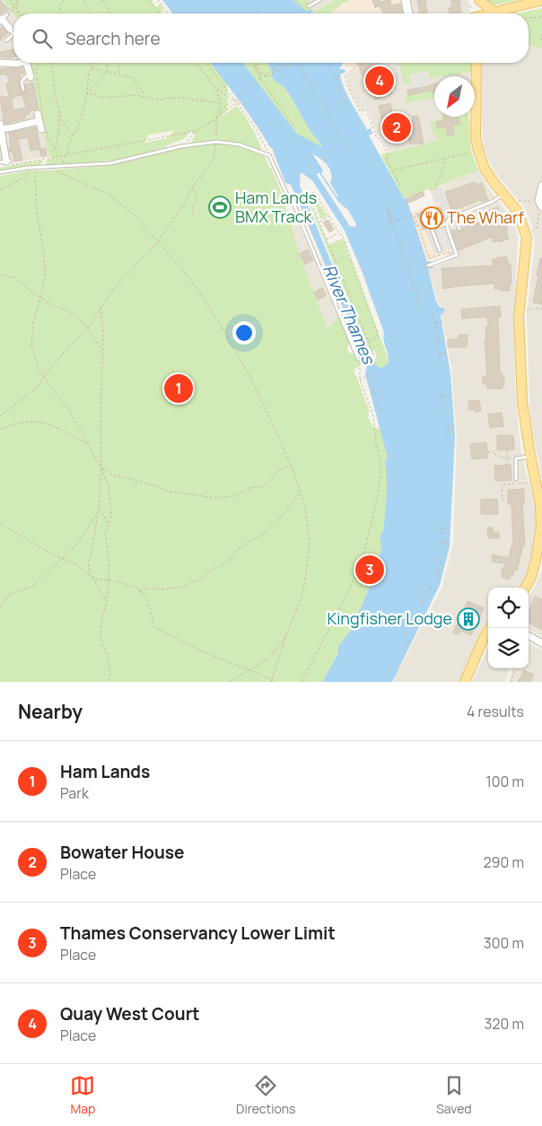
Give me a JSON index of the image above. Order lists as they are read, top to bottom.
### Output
{
  "water": ["River Thames"],
  "places": {
    "sports": ["Ham Lands BMX Track"],
    "restaurant": ["The Wharf"],
    "building": ["Kingfisher Lodge"]
  },
  "north": "bottom left",
  "page": {
    "search": "Search here",
    "pins": [
      "4",
      "2",
      "1",
      "3"
    ],
    "heading": ["Nearby", "4 results"],
    "list": [
      {
        "mark": "1",
        "name": "Ham Lands",
        "note": "Park",
        "value": "100 m"
      },
      {
        "mark": "2",
        "name": "Bowater House",
        "note": "Place",
        "value": "290 m"
      },
      {
        "mark": "3",
        "name": "Thames Conservancy Lower Limit",
        "note": "Place",
        "value": "300 m"
      },
      {
        "mark": "4",
        "name": "Quay West Court",
        "note": "Place",
        "value": "320 m"
      }
    ],
    "nav": ["Map", "Directions", "Saved"]
  }
}
